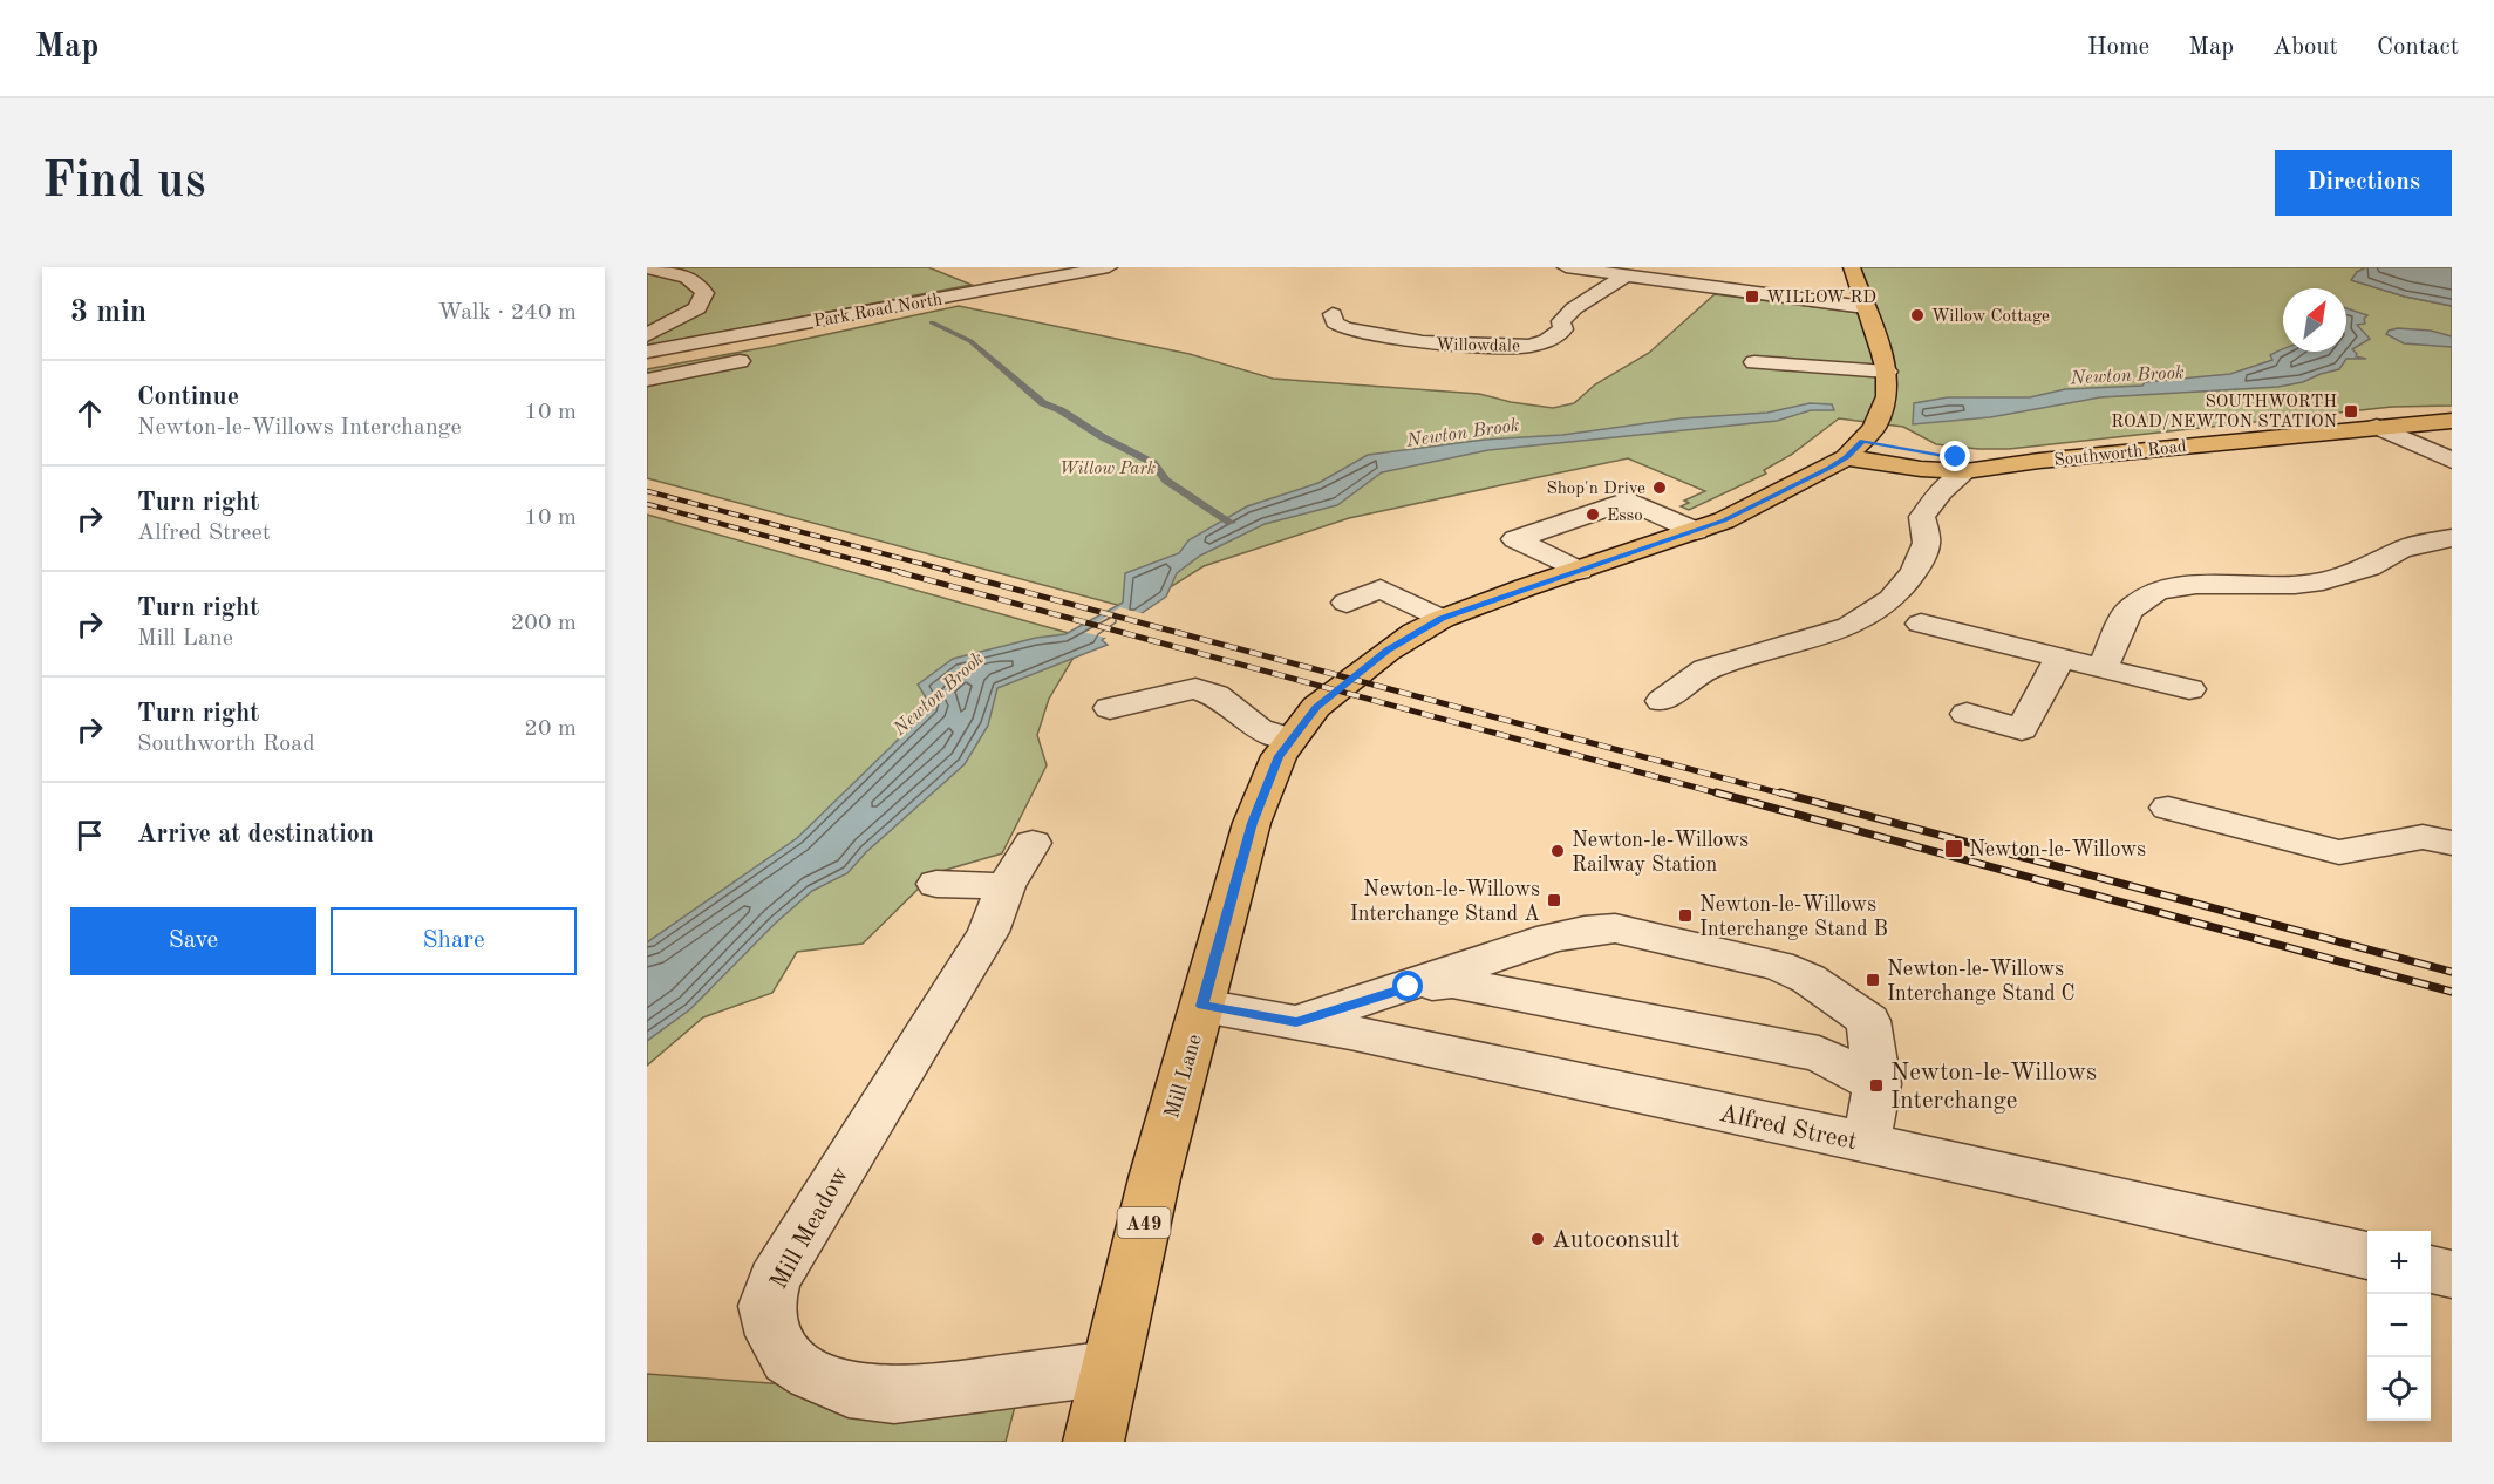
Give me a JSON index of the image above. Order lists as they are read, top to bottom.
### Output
{
  "streets": {
    "main road": ["Southworth Road", "Mill Lane", "A49"],
    "street": [
      "Park Road North",
      "Willowdale",
      "Alfred Street",
      "Mill Meadow"
    ]
  },
  "crossings": [
    ["Southworth Road", "Mill Lane"],
    ["Southworth Road", "A49"],
    ["Mill Lane", "Alfred Street"],
    ["Mill Lane", "A49"],
    ["Mill Lane", "Mill Meadow"]
  ],
  "water": ["Newton Brook"],
  "parks": ["Willow Park"],
  "places": {
    "transit": [
      "WILLOW RD",
      "SOUTHWORTH ROAD/NEWTON STATION",
      "Newton-le-Willows",
      "Newton-le-Willows Interchange Stand A",
      "Newton-le-Willows Interchange Stand B",
      "Newton-le-Willows Interchange Stand C",
      "Newton-le-Willows Interchange"
    ],
    "other": [
      "Willow Cottage",
      "Shop'n Drive",
      "Esso",
      "Newton-le-Willows Railway Station",
      "Autoconsult"
    ]
  },
  "north": "top right",
  "page": {
    "header": "Map",
    "nav": [
      "Home",
      "Map",
      "About",
      "Contact"
    ],
    "buttons": [
      "Directions",
      ["Save", "Share"]
    ],
    "title": "Find us",
    "heading": ["3 min", "Walk · 240 m"],
    "list": [
      ["Continue", "Newton-le-Willows Interchange", "10 m"],
      ["Turn right", "Alfred Street", "10 m"],
      ["Turn right", "Mill Lane", "200 m"],
      ["Turn right", "Southworth Road", "20 m"],
      "Arrive at destination"
    ],
    "map_buttons": ["+", "−"]
  }
}
